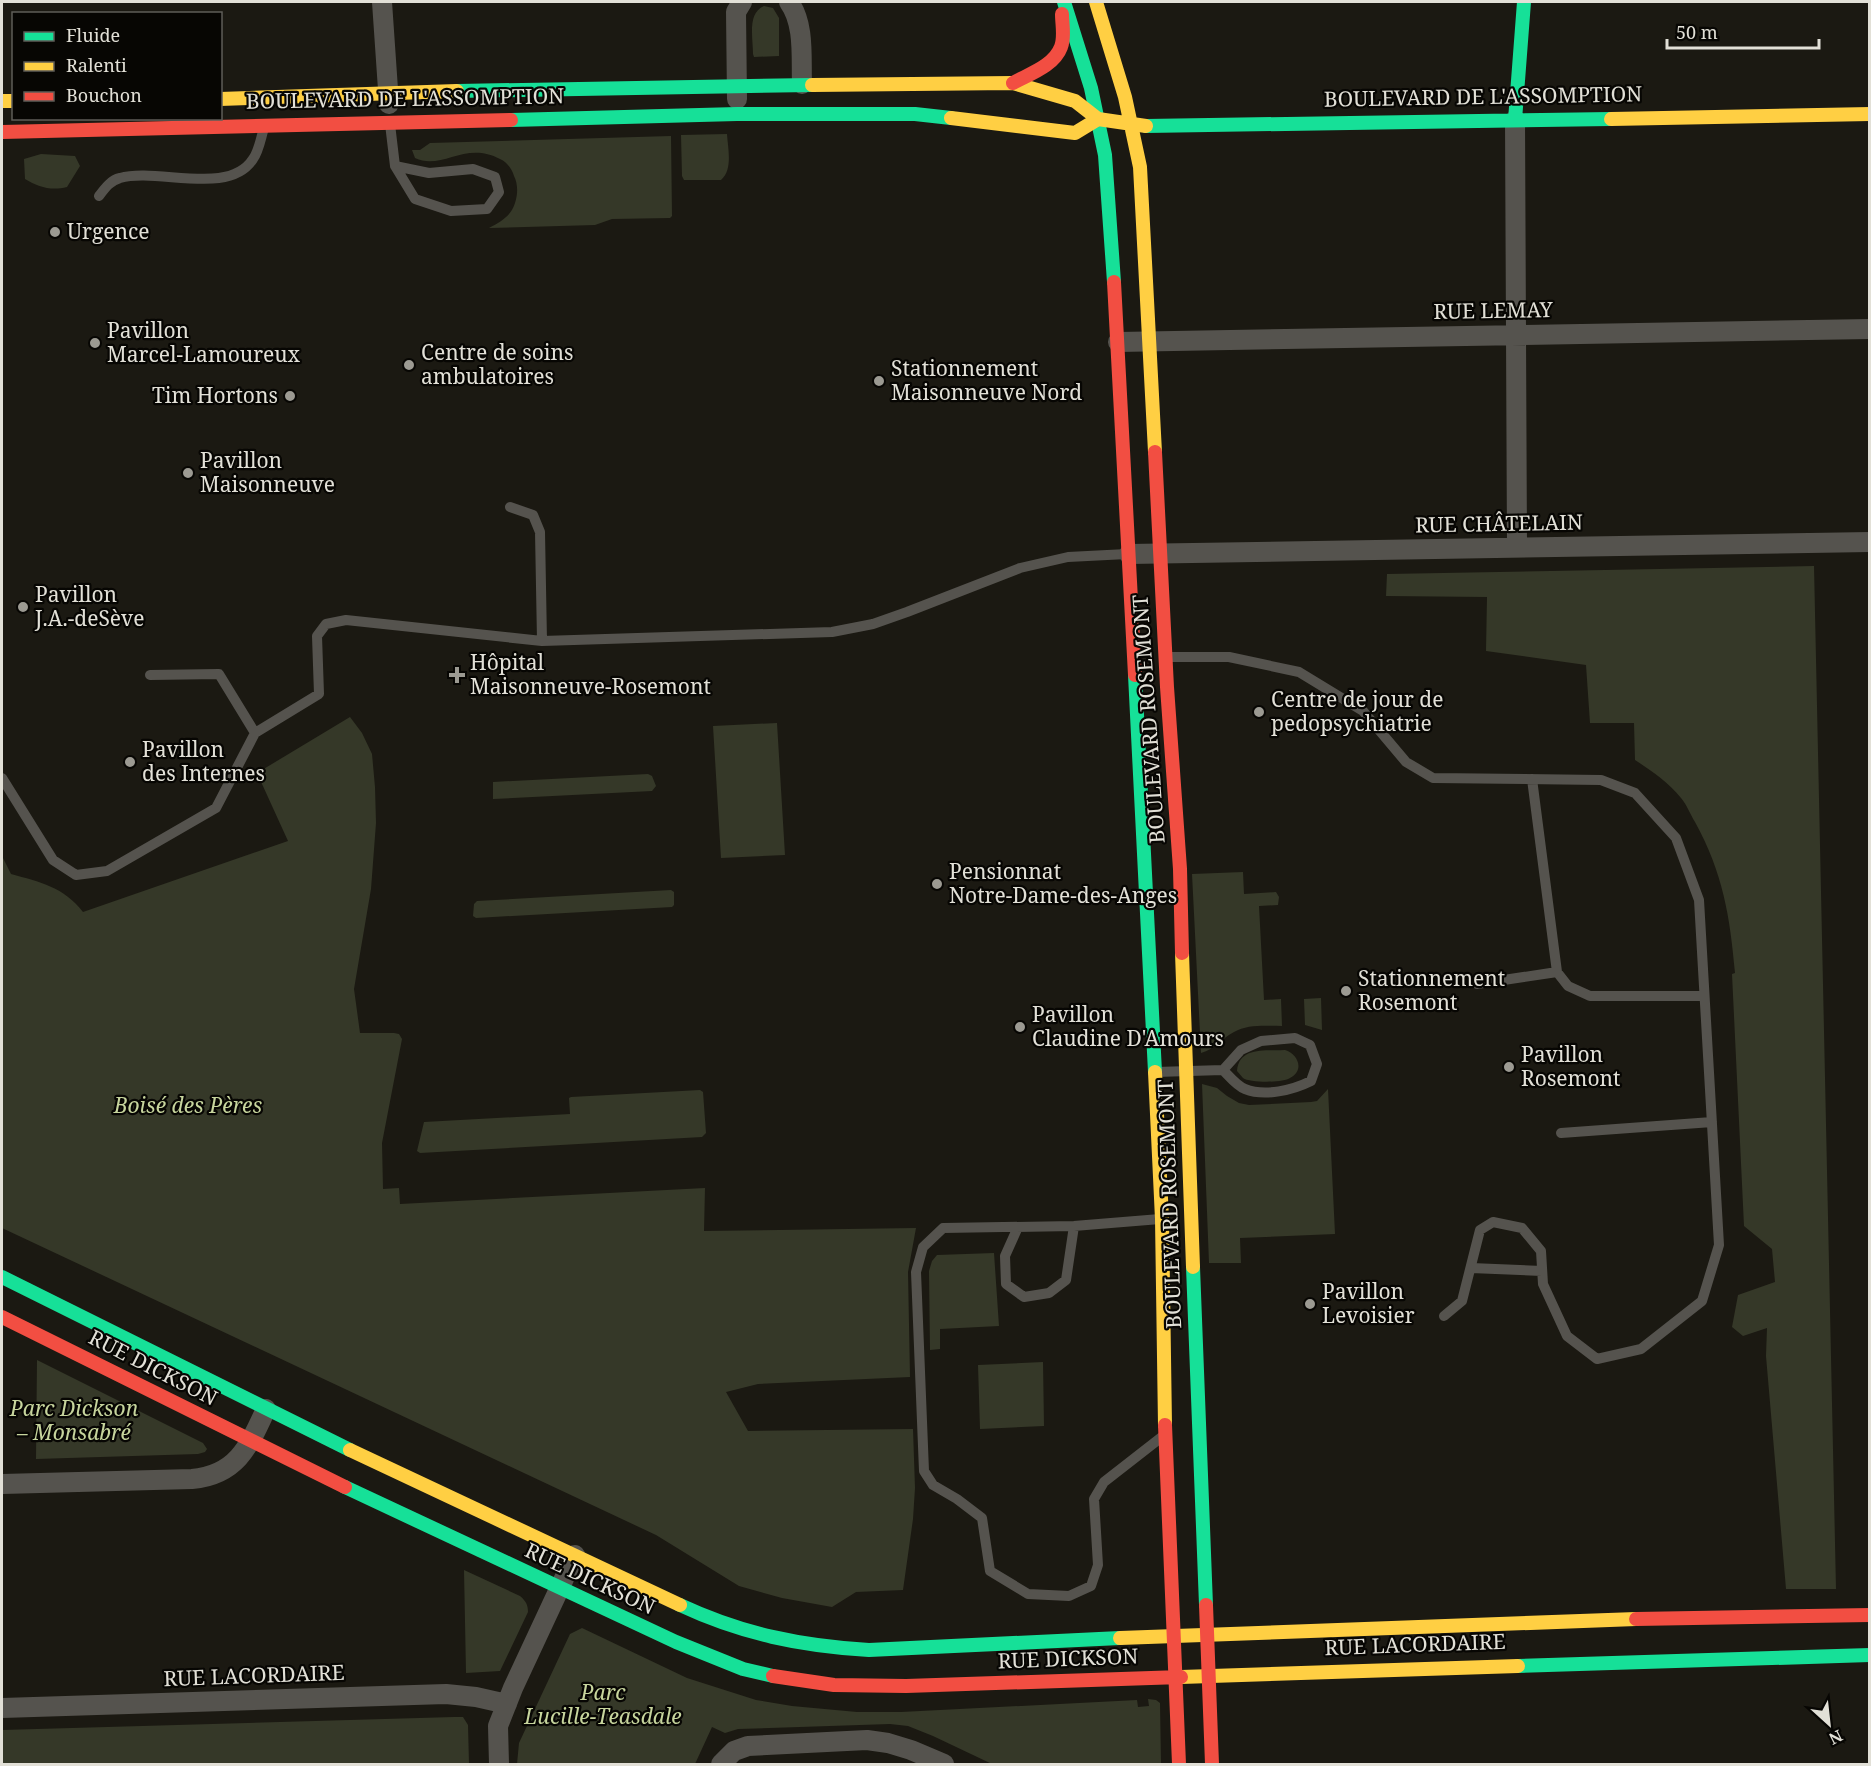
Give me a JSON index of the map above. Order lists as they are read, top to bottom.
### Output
{
  "streets": {
    "main road": [
      "BOULEVARD DE L'ASSOMPTION",
      "BOULEVARD ROSEMONT",
      "RUE DICKSON",
      "RUE LACORDAIRE"
    ],
    "street": ["RUE LEMAY", "RUE CHÂTELAIN"]
  },
  "crossings": [
    ["BOULEVARD DE L'ASSOMPTION", "BOULEVARD ROSEMONT"],
    ["RUE LEMAY", "BOULEVARD ROSEMONT"],
    ["RUE CHÂTELAIN", "BOULEVARD ROSEMONT"],
    ["BOULEVARD ROSEMONT", "RUE DICKSON"],
    ["BOULEVARD ROSEMONT", "RUE LACORDAIRE"],
    ["RUE DICKSON", "RUE LACORDAIRE"]
  ],
  "parks": ["Boisé des Pères", "Parc Dickson – Monsabré", "Parc Lucille-Teasdale"],
  "places": {
    "other": [
      "Urgence",
      "Pavillon Marcel-Lamoureux",
      "Centre de soins ambulatoires",
      "Stationnement Maisonneuve Nord",
      "Tim Hortons",
      "Pavillon Maisonneuve",
      "Pavillon J.A.-deSève",
      "Centre de jour de pedopsychiatrie",
      "Pavillon des Internes",
      "Pensionnat Notre-Dame-des-Anges",
      "Stationnement Rosemont",
      "Pavillon Claudine D'Amours",
      "Pavillon Rosemont",
      "Pavillon Levoisier"
    ],
    "health": ["Hôpital Maisonneuve-Rosemont"]
  },
  "legend": ["Fluide", "Ralenti", "Bouchon"],
  "scale_bar": "50 m",
  "north": "bottom right"
}
